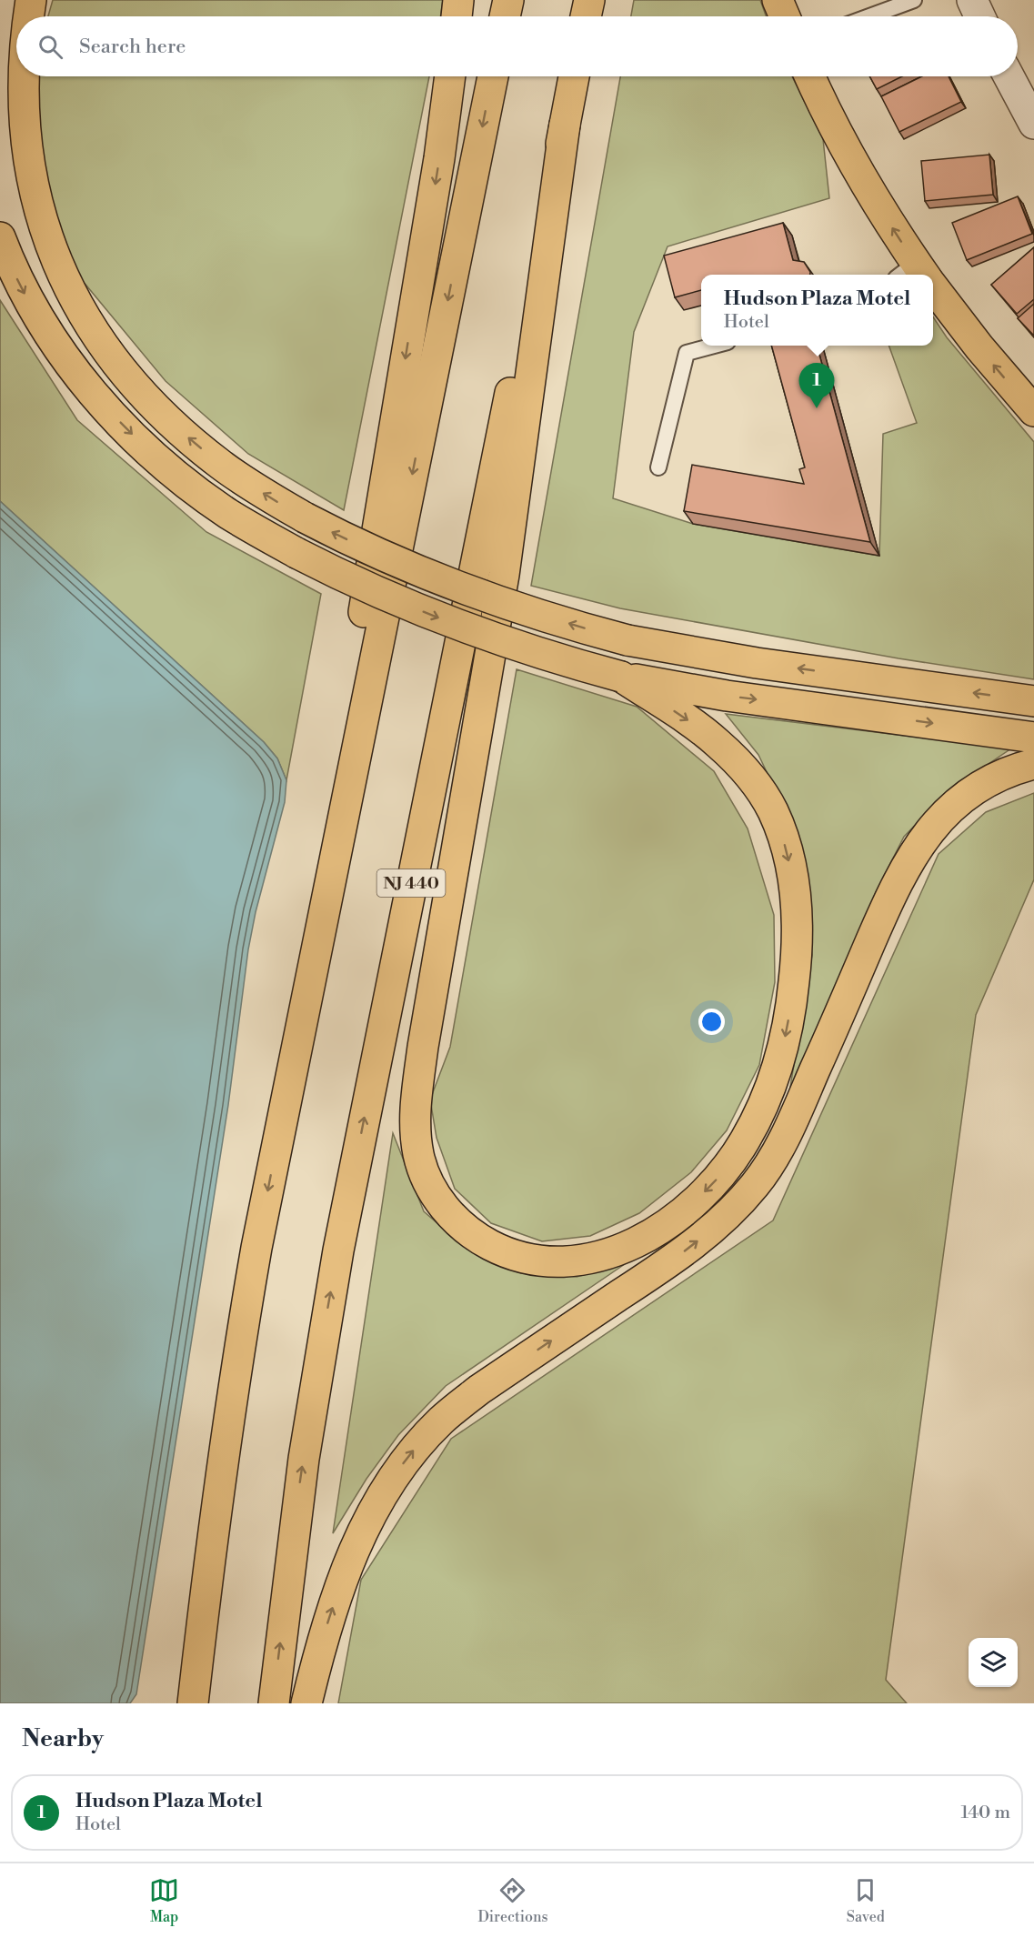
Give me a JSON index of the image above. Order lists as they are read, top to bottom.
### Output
{
  "streets": {
    "highway": ["NJ 440"]
  },
  "page": {
    "search": "Search here",
    "popup": ["Hudson Plaza Motel", "Hotel"],
    "pins": "1",
    "heading": "Nearby",
    "list": [
      {
        "mark": "1",
        "name": "Hudson Plaza Motel",
        "note": "Hotel",
        "value": "140 m"
      }
    ],
    "nav": ["Map", "Directions", "Saved"]
  }
}
